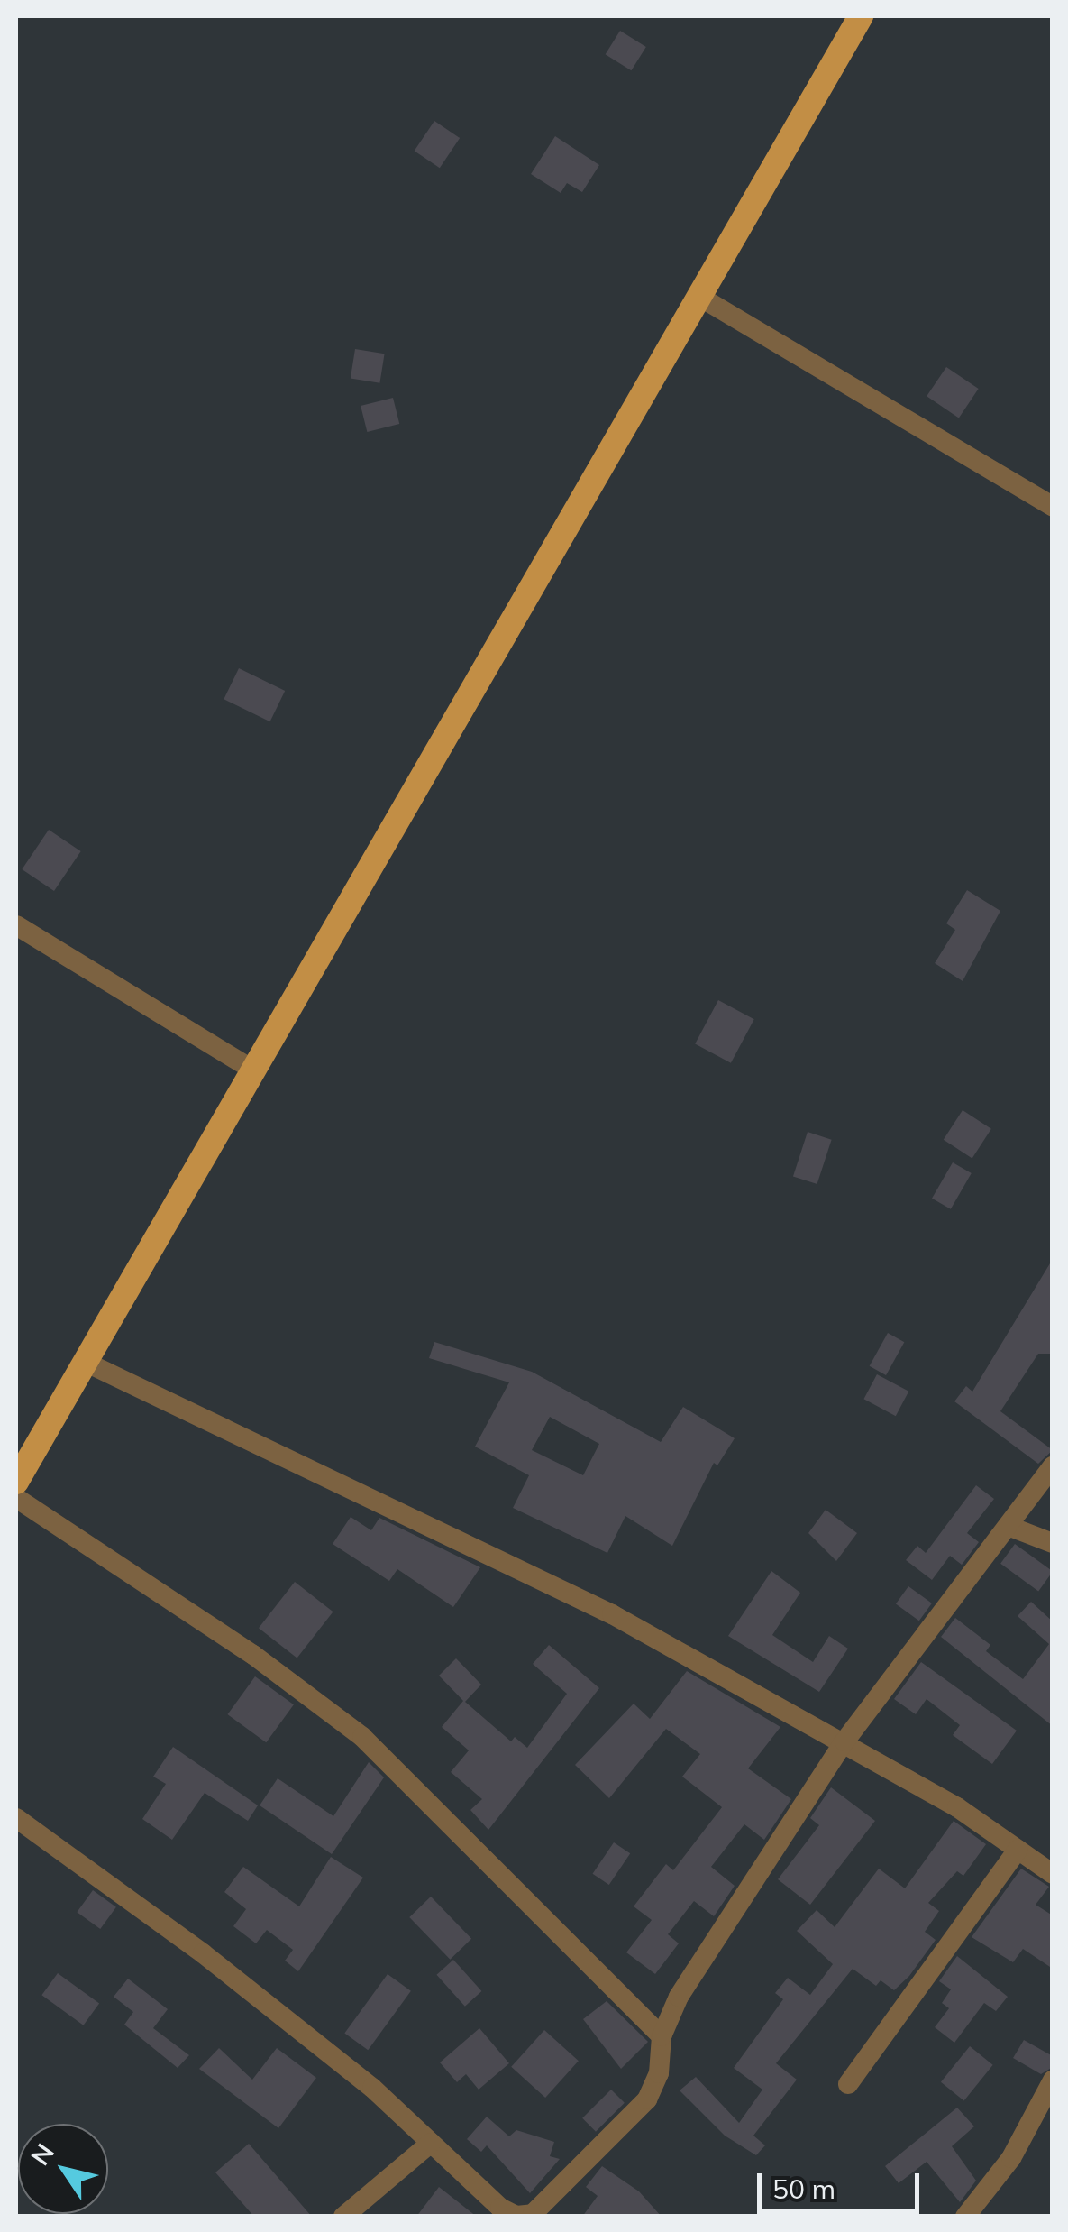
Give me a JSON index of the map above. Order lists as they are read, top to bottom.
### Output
{
  "scale_bar": "50 m",
  "north": "top left"
}
